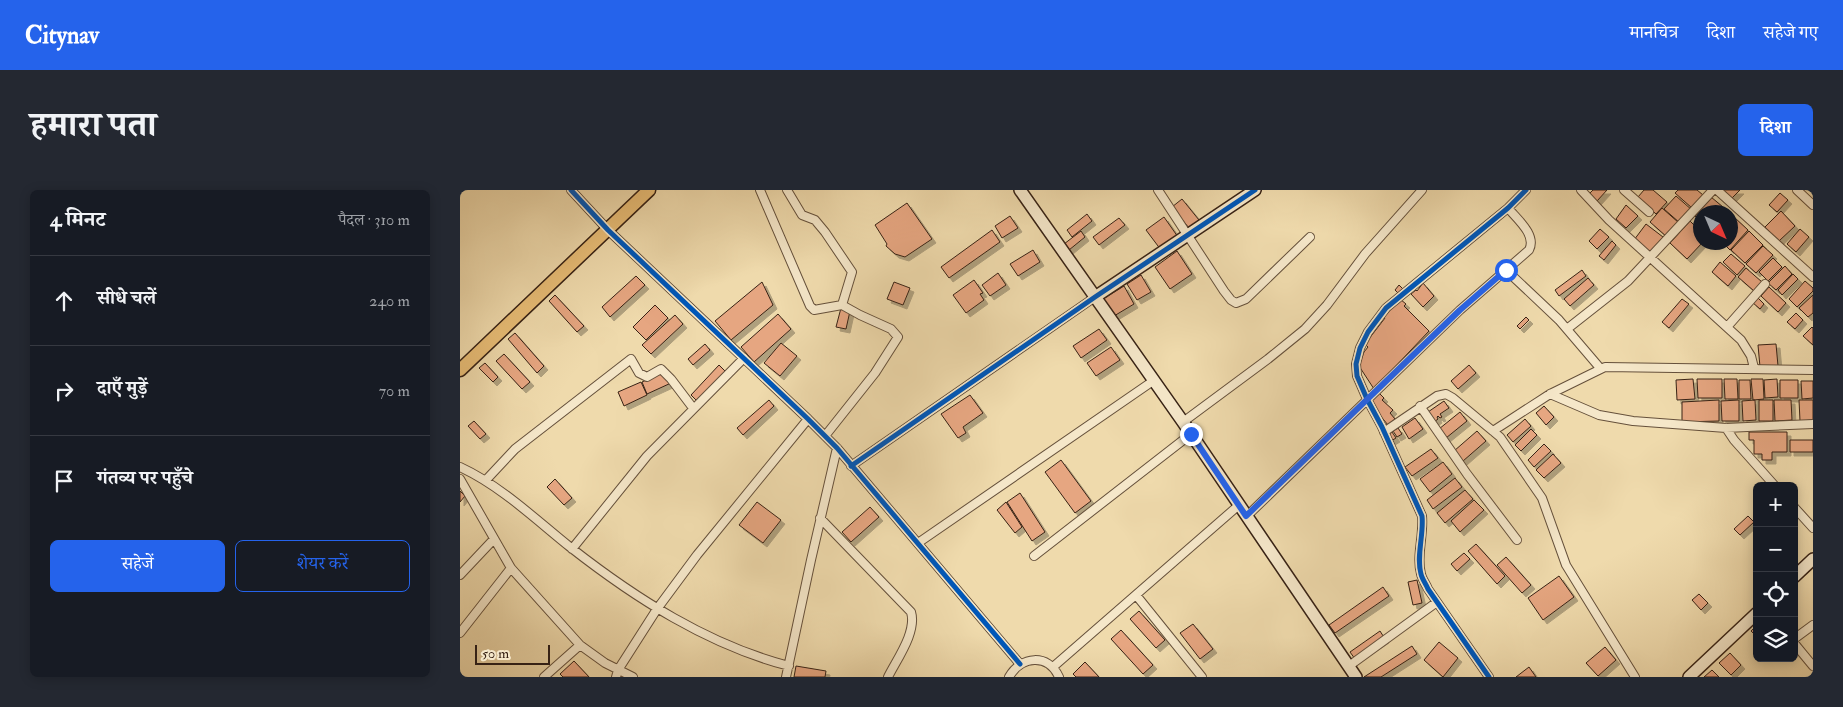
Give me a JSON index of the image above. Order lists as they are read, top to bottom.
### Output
{
  "scale_bar": "50 m",
  "north": "bottom right",
  "page": {
    "header": "Citynav",
    "nav": ["मानचित्र", "दिशा", "सहेजे गए"],
    "title": "हमारा पता",
    "buttons": [
      "दिशा",
      ["सहेजें", "शेयर करें"]
    ],
    "heading": ["4 मिनट", "पैदल · 310 m"],
    "list": [
      ["सीधे चलें", "240 m"],
      ["दाएँ मुड़ें", "70 m"],
      "गंतव्य पर पहुँचे"
    ],
    "map_buttons": ["+", "−"],
    "scale": "50 m"
  }
}
